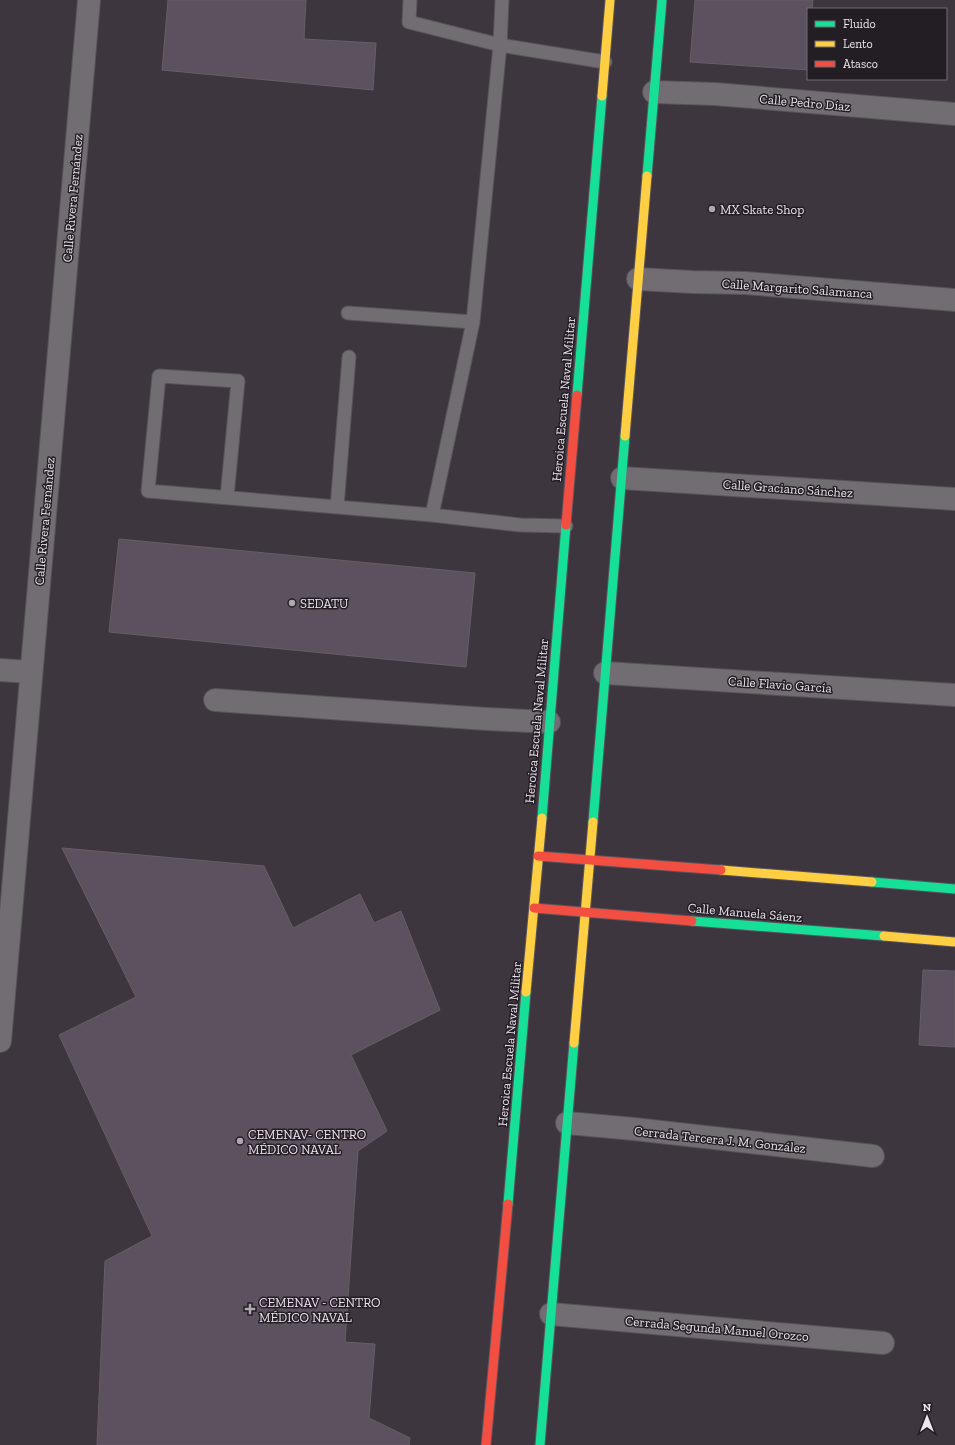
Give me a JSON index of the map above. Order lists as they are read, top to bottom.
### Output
{
  "streets": {
    "main road": ["Heroica Escuela Naval Militar", "Calle Manuela Sáenz"],
    "street": [
      "Calle Pedro Díaz",
      "Calle Rivera Fernández",
      "Calle Margarito Salamanca",
      "Calle Graciano Sánchez",
      "Calle Flavio García",
      "Cerrada Tercera J. M. González",
      "Cerrada Segunda Manuel Orozco"
    ]
  },
  "crossings": [
    ["Heroica Escuela Naval Militar", "Calle Manuela Sáenz"]
  ],
  "places": {
    "other": ["MX Skate Shop", "SEDATU", "CEMENAV- CENTRO MÉDICO NAVAL"],
    "health": ["CEMENAV - CENTRO MÉDICO NAVAL"]
  },
  "legend": ["Fluido", "Lento", "Atasco"],
  "north": "top"
}
